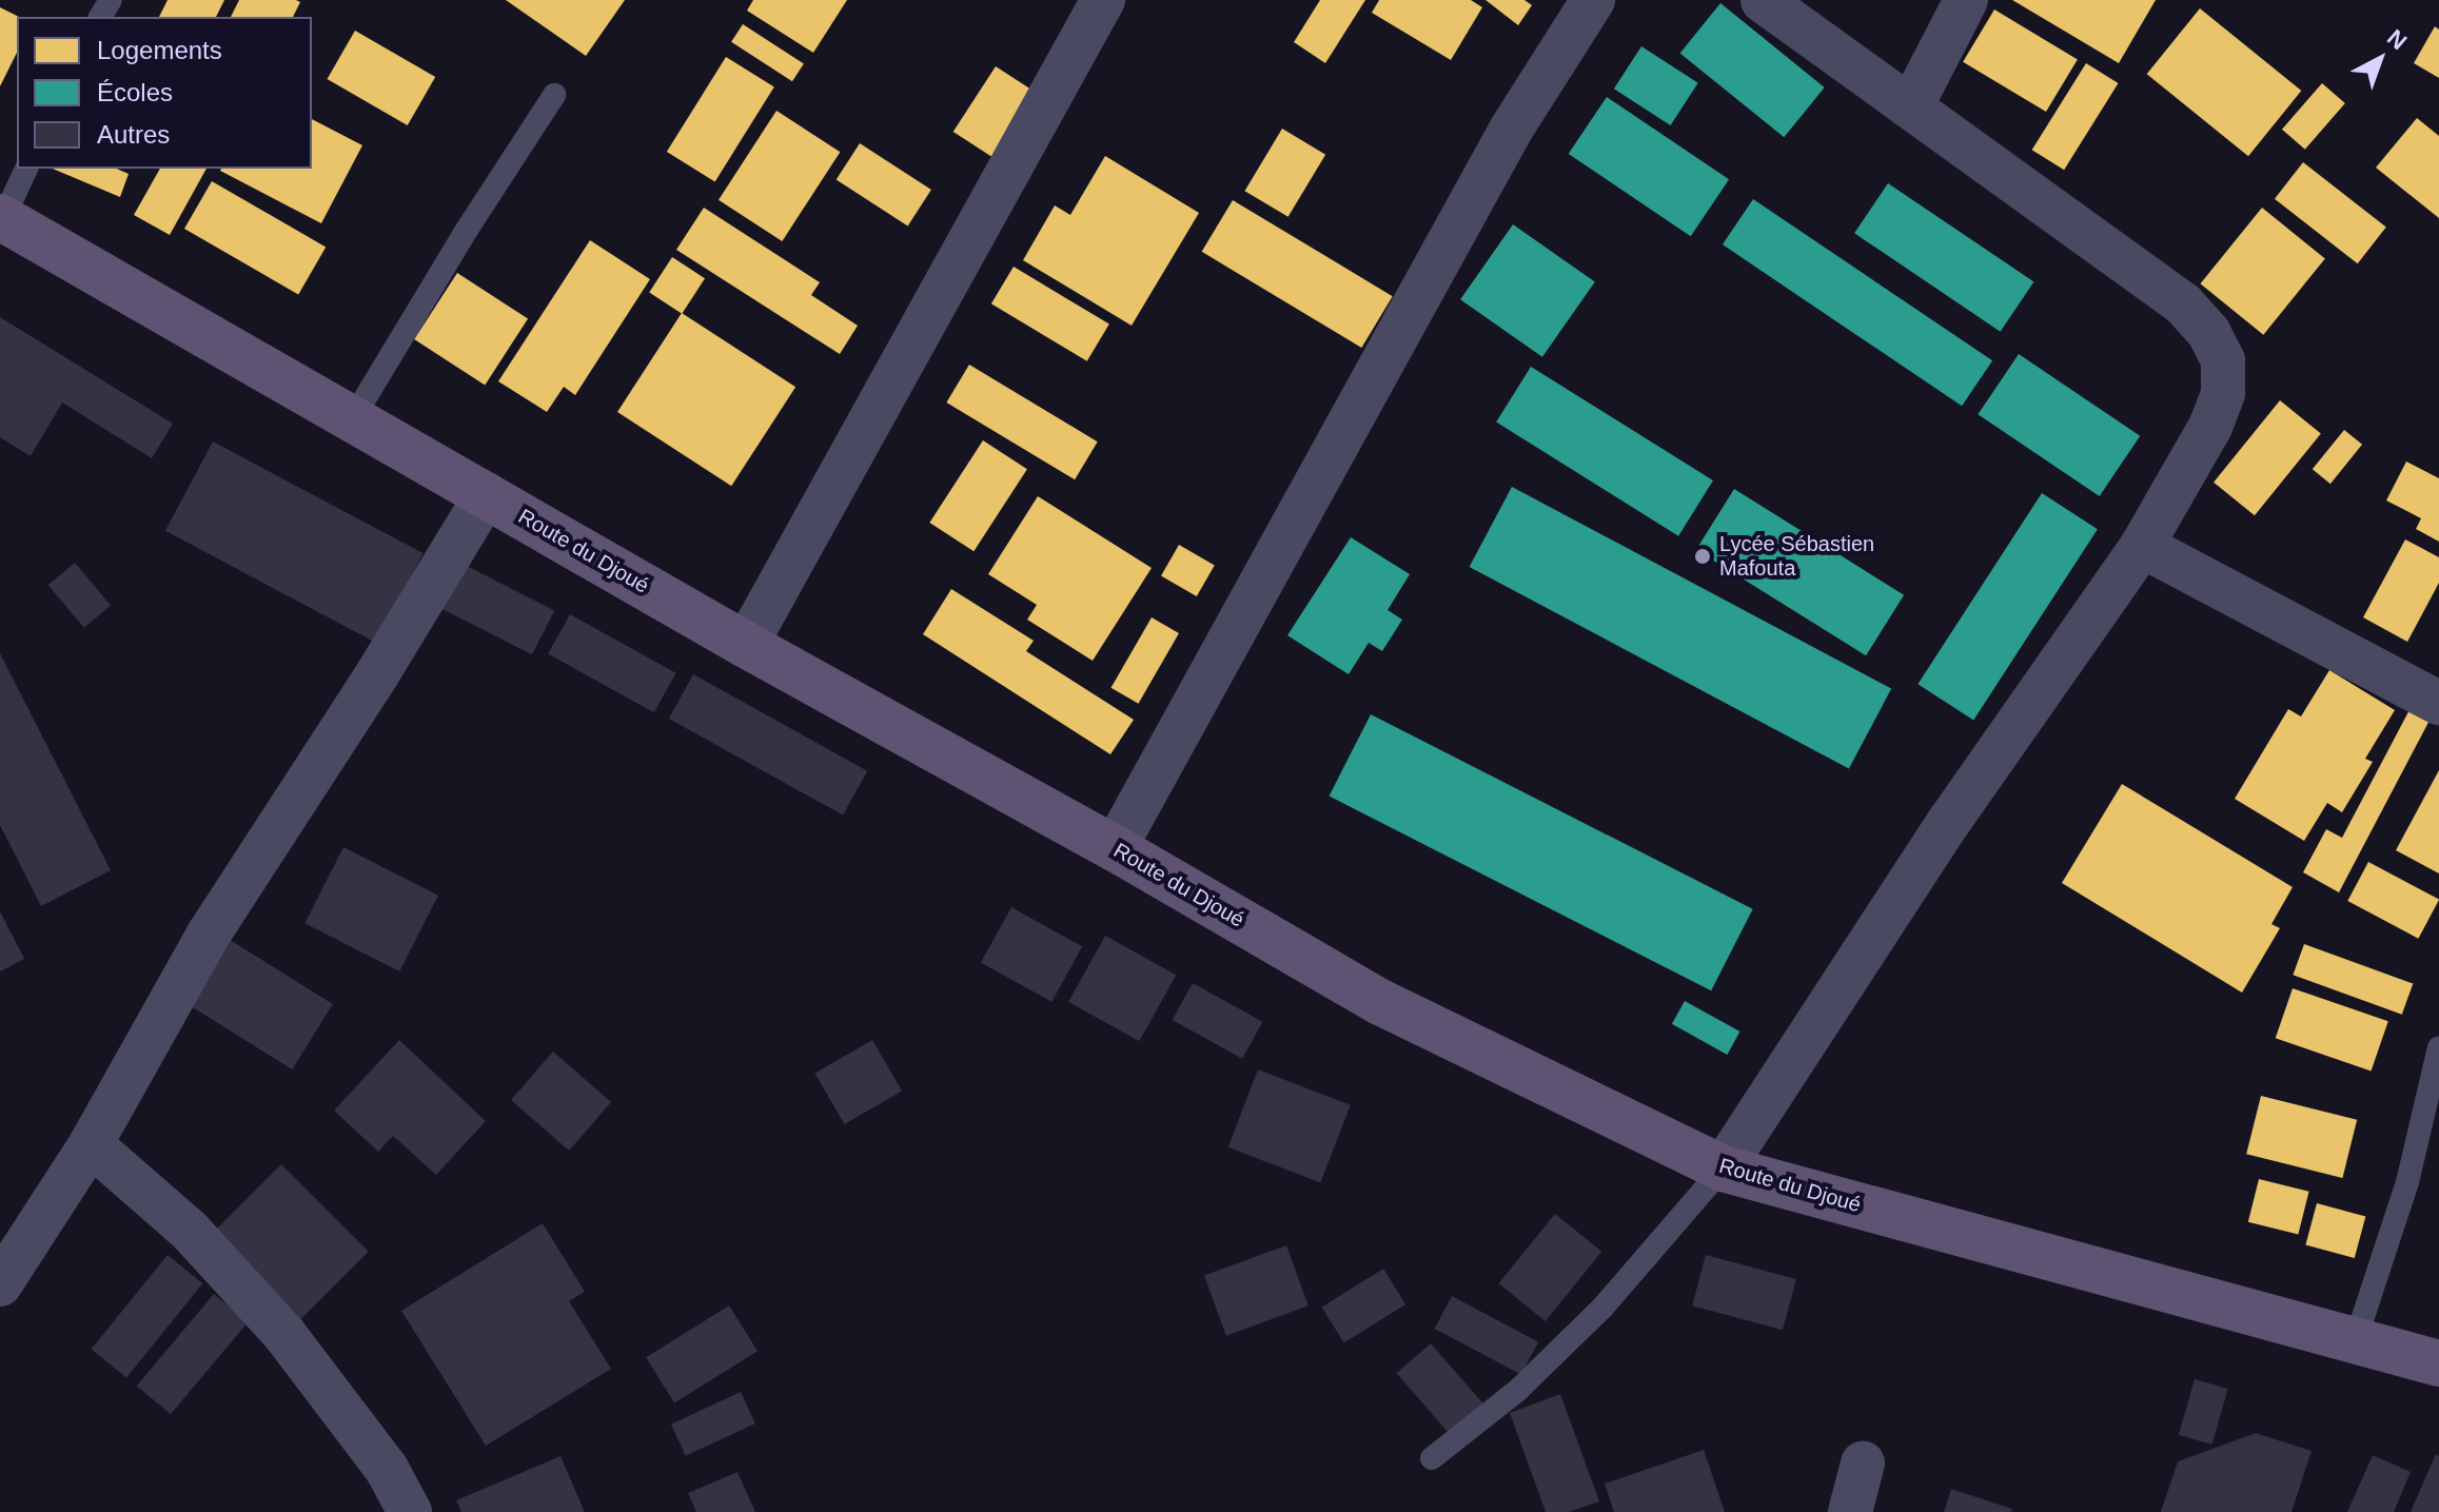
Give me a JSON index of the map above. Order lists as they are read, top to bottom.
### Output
{
  "streets": {
    "main road": ["Route du Djoué"]
  },
  "places": ["Lycée Sébastien Mafouta"],
  "legend": ["Logements", "Écoles", "Autres"],
  "north": "top right"
}
